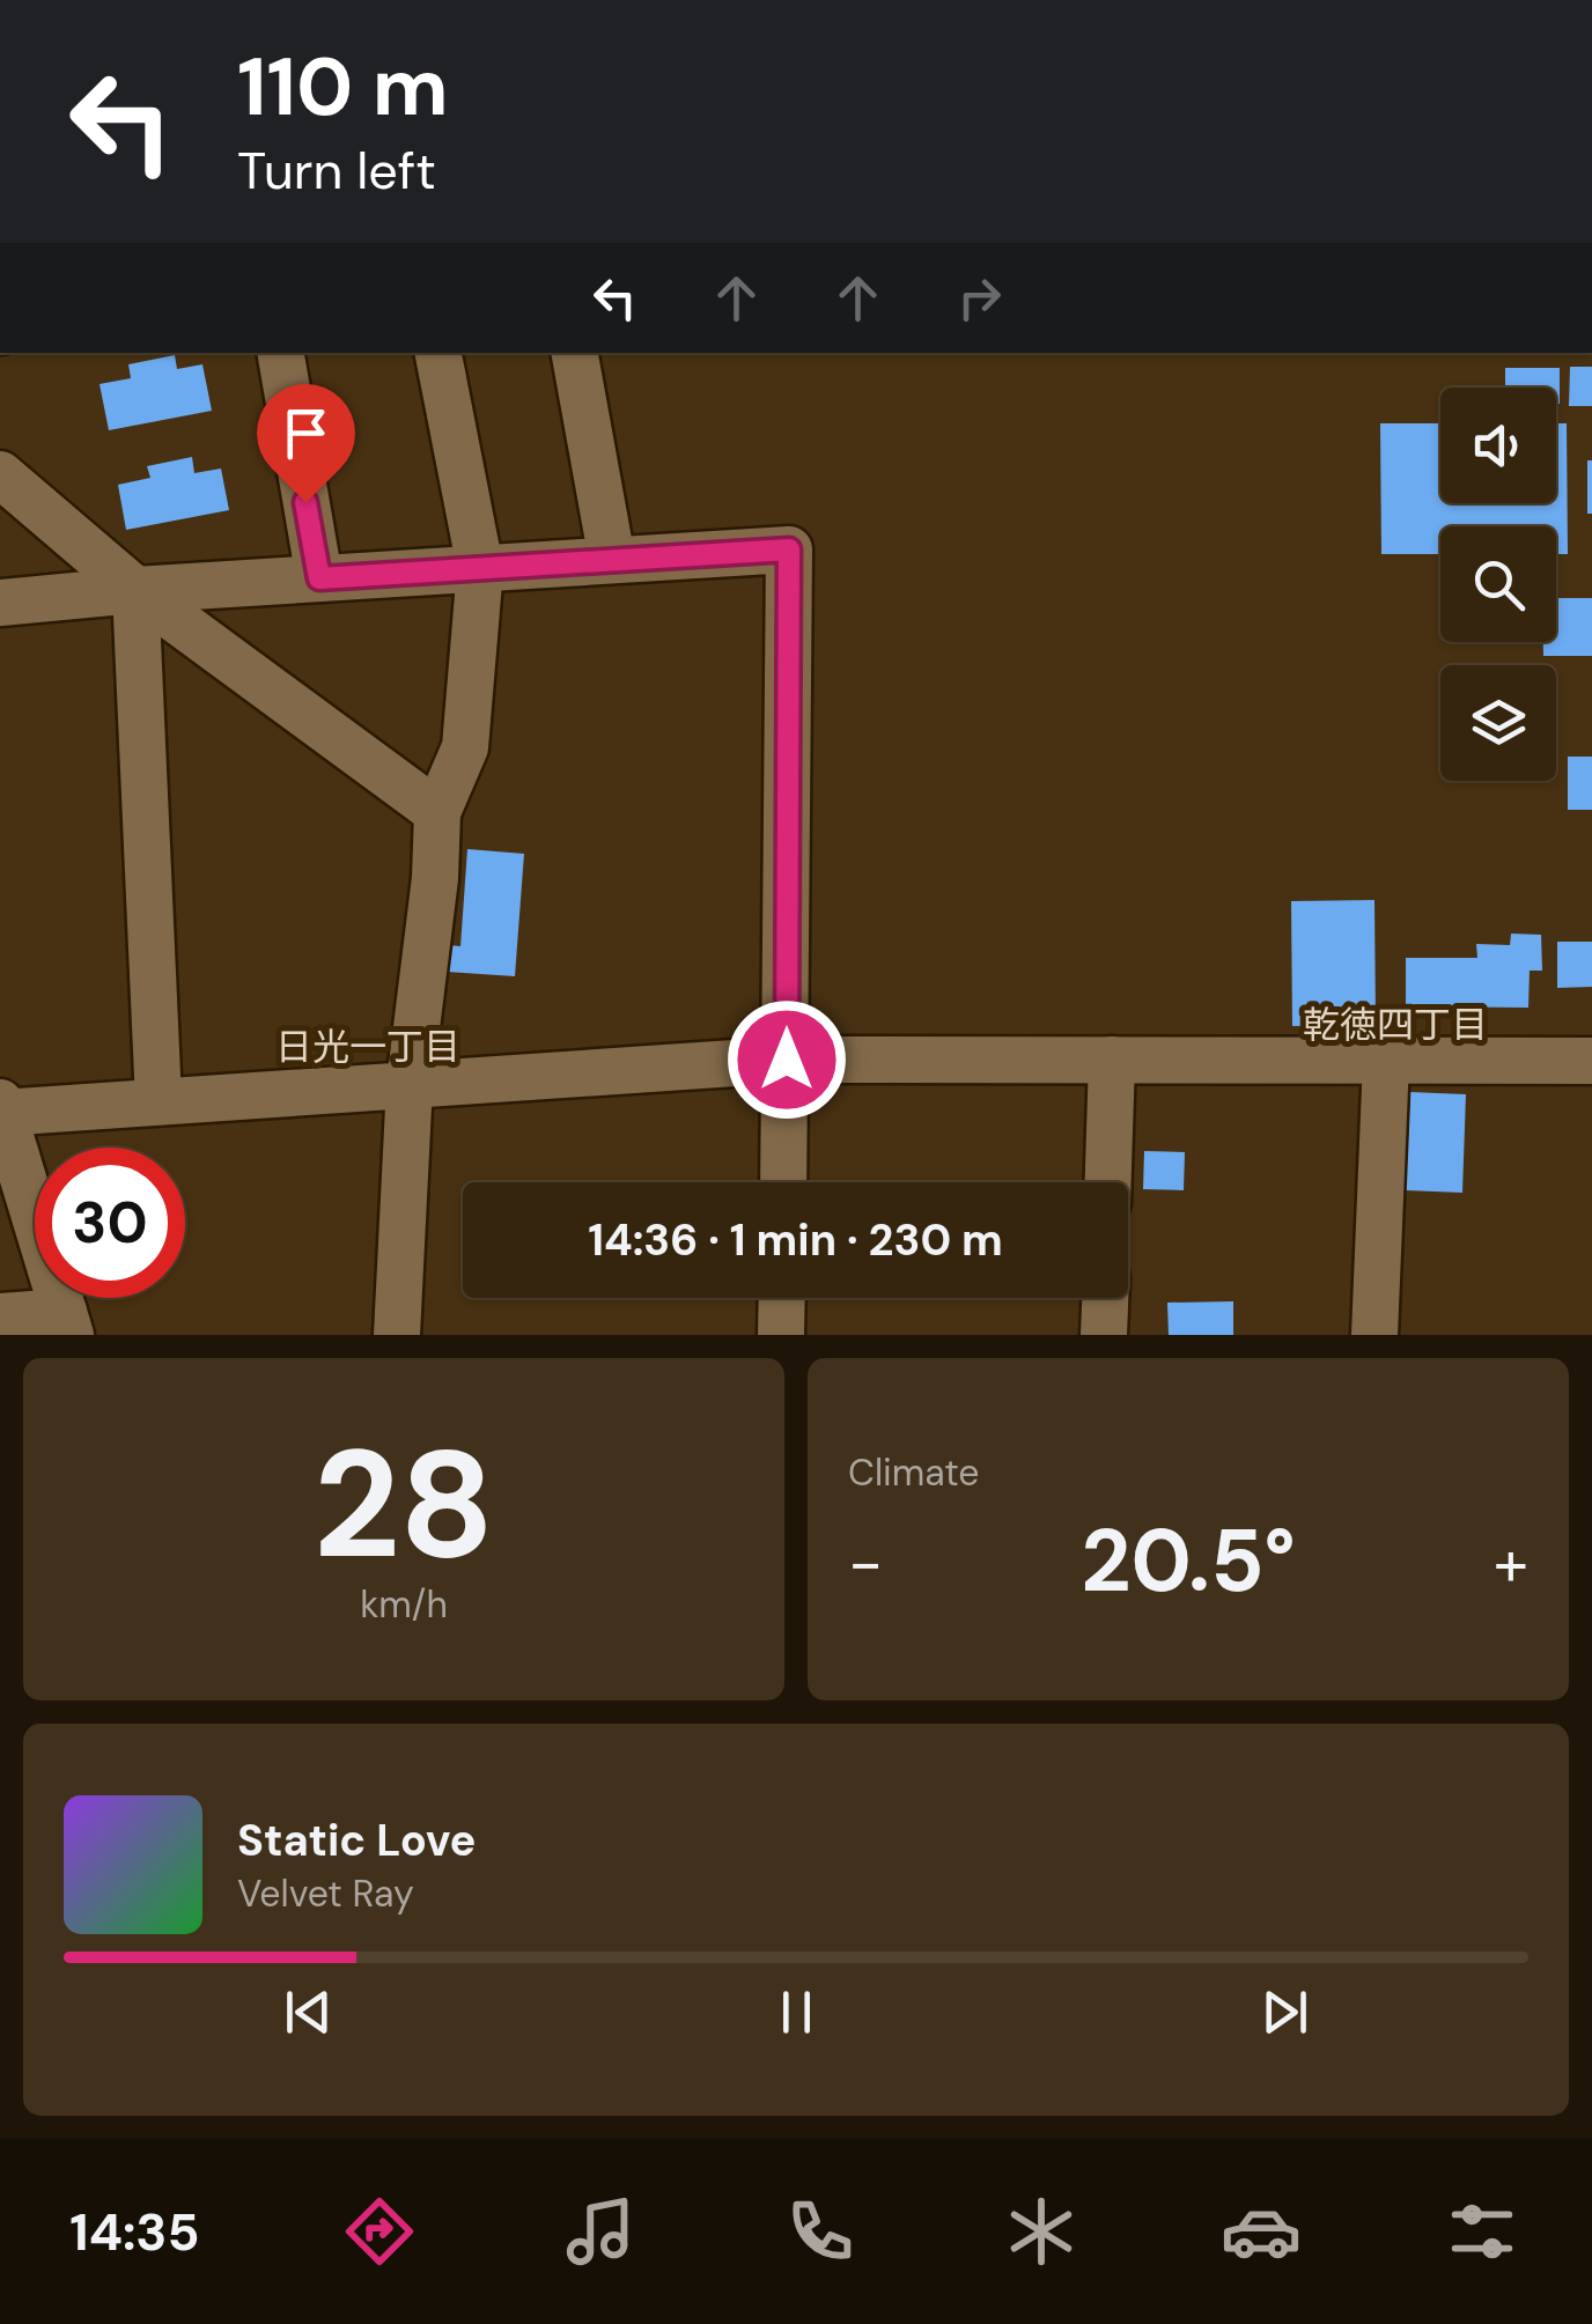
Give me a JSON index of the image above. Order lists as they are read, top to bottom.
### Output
{
  "districts": ["乾徳四丁目", "日光一丁目"],
  "page": {
    "turn": ["110 m", "Turn left"],
    "limit": "30",
    "trip": "14:36 · 1 min · 230 m",
    "tile": [
      ["28", "km/h"],
      "Climate"
    ],
    "heat": ["−", "20.5°", "+"],
    "song": ["Static Love", "Velvet Ray"],
    "tabs": "14:35"
  }
}
